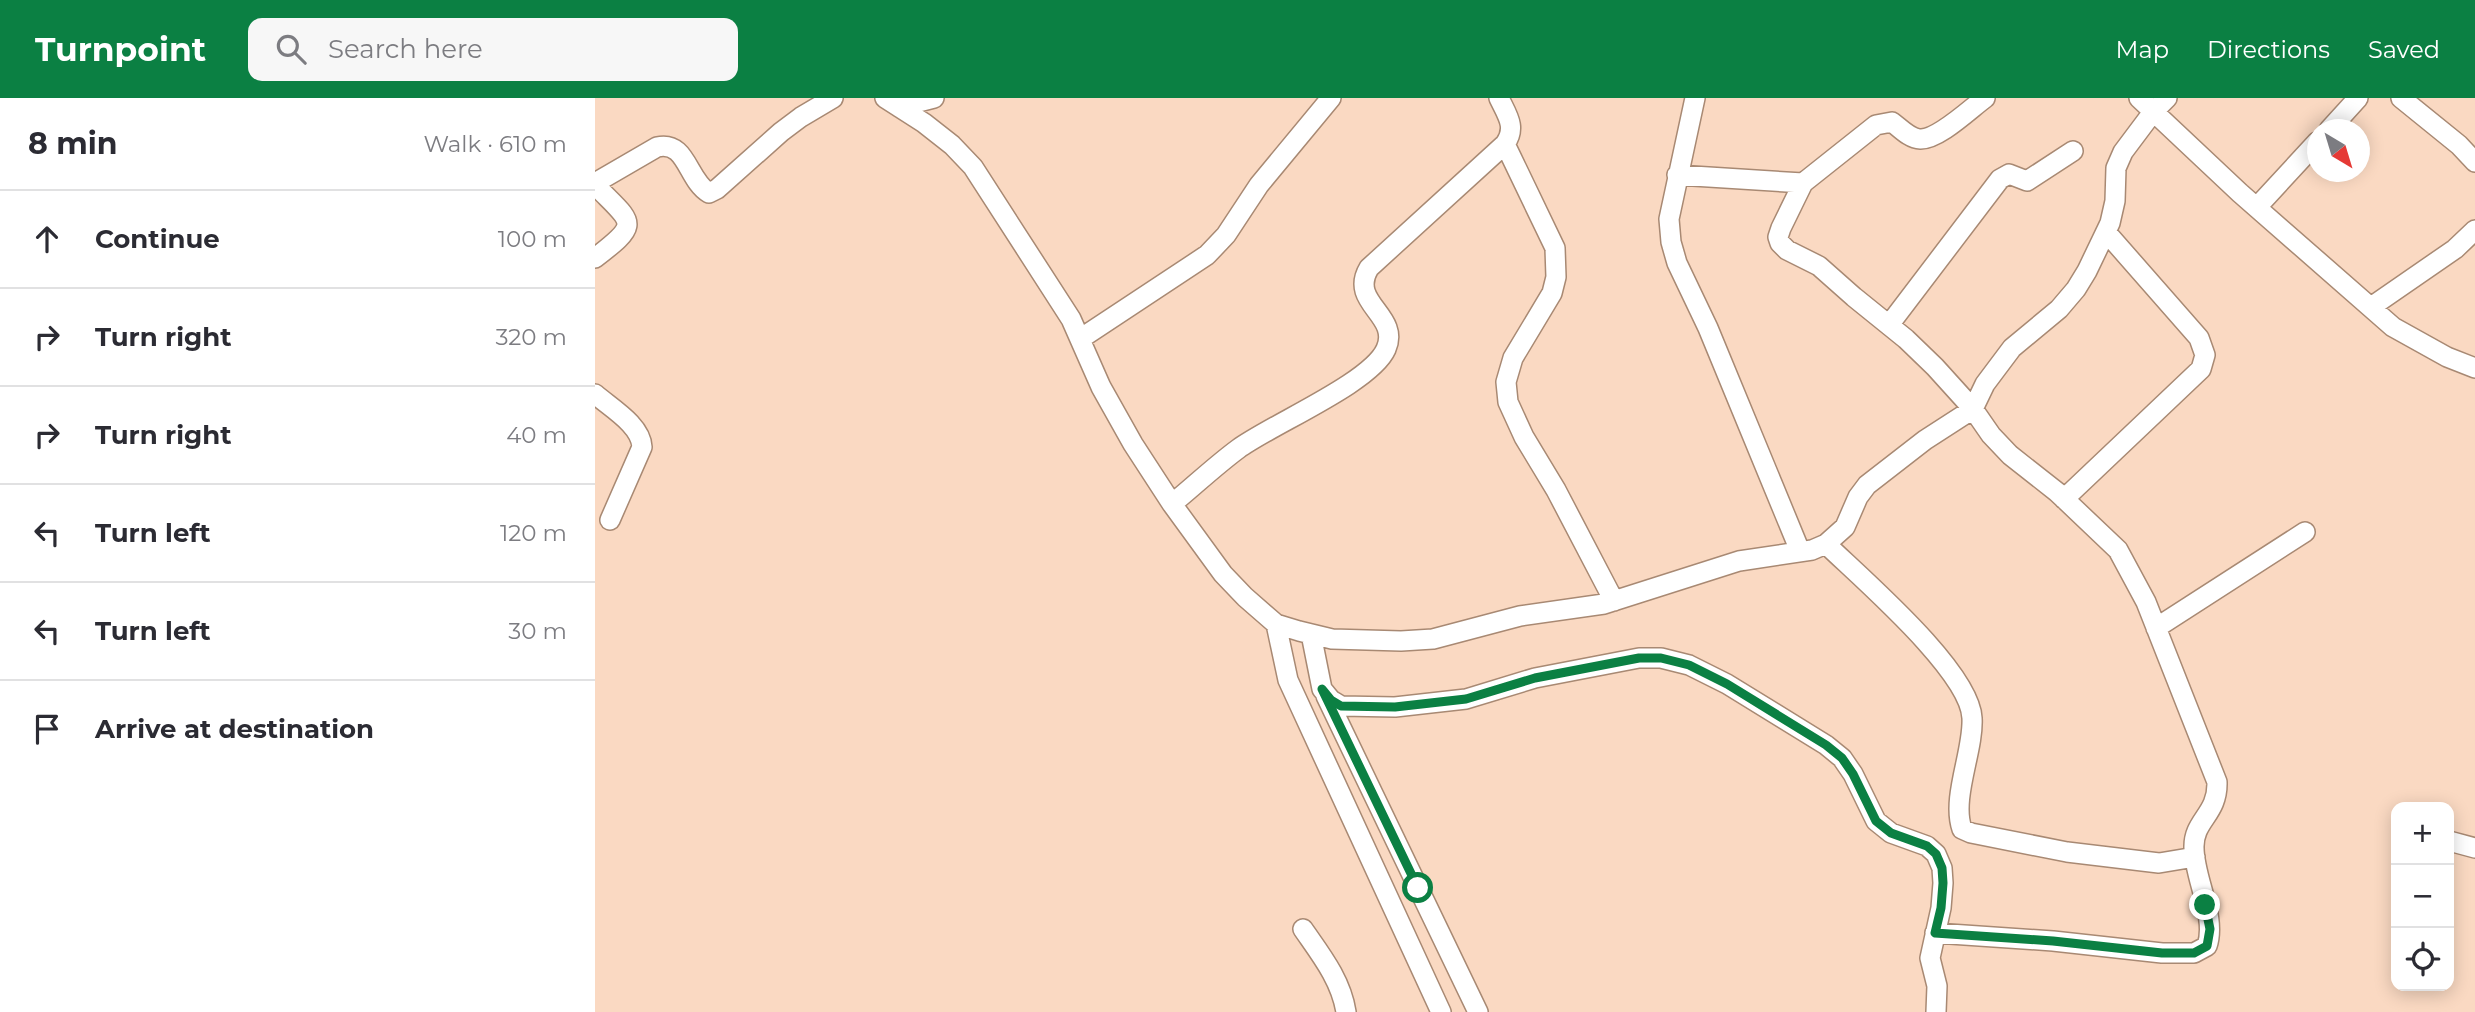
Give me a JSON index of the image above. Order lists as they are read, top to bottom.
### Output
{
  "north": "bottom right",
  "page": {
    "header": "Turnpoint",
    "search": "Search here",
    "nav": ["Map", "Directions", "Saved"],
    "heading": ["8 min", "Walk · 610 m"],
    "list": [
      ["Continue", "100 m"],
      ["Turn right", "320 m"],
      ["Turn right", "40 m"],
      ["Turn left", "120 m"],
      ["Turn left", "30 m"],
      "Arrive at destination"
    ],
    "map_buttons": ["+", "−"]
  }
}
